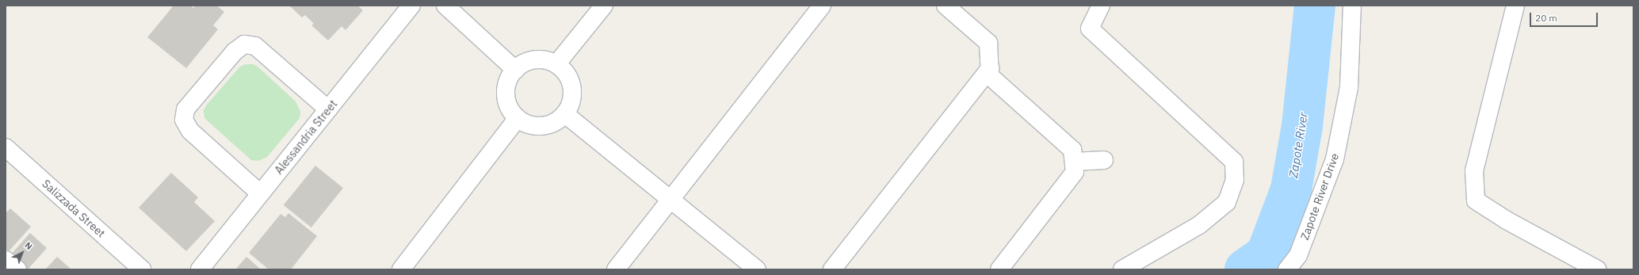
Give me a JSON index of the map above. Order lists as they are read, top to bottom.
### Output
{
  "streets": {
    "street": ["Alessandria Street", "Zapote River Drive", "Salizzada Street"]
  },
  "water": ["Zapote River"],
  "scale_bar": "20 m",
  "north": "top right"
}
